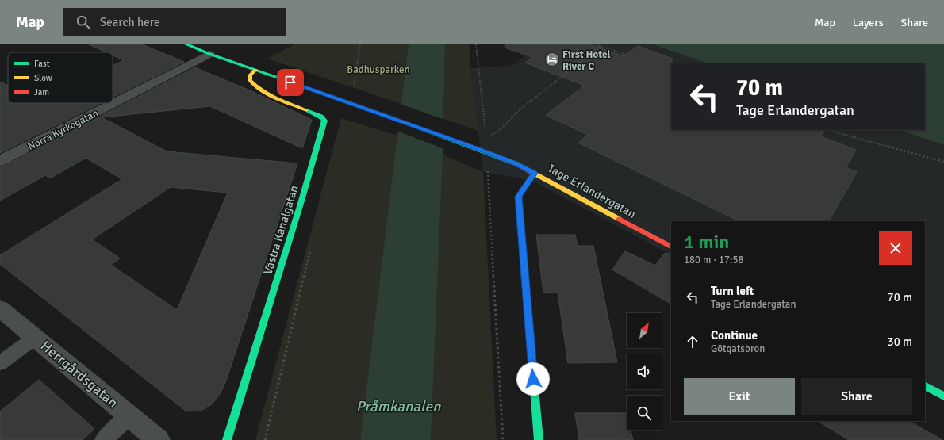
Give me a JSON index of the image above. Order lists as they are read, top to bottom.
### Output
{
  "streets": {
    "street": [
      "Norra Kyrkogatan",
      "Tage Erlandergatan",
      "Västra Kanalgatan",
      "Herrgårdsgatan"
    ]
  },
  "crossings": [
    ["Norra Kyrkogatan", "Tage Erlandergatan"],
    ["Tage Erlandergatan", "Västra Kanalgatan"]
  ],
  "water": ["Pråmkanalen"],
  "parks": ["Badhusparken"],
  "places": {
    "hotel": ["First Hotel River C"]
  },
  "legend": ["Fast", "Slow", "Jam"],
  "north": "top right",
  "page": {
    "header": "Map",
    "search": "Search here",
    "nav": ["Map", "Layers", "Share"],
    "turn": ["70 m", "Tage Erlandergatan"],
    "heading": ["1 min", "180 m · 17:58"],
    "list": [
      {
        "name": "Turn left",
        "note": "Tage Erlandergatan",
        "value": "70 m"
      },
      {
        "name": "Continue",
        "note": "Götgatsbron",
        "value": "30 m"
      }
    ],
    "buttons": ["Exit", "Share"]
  }
}
